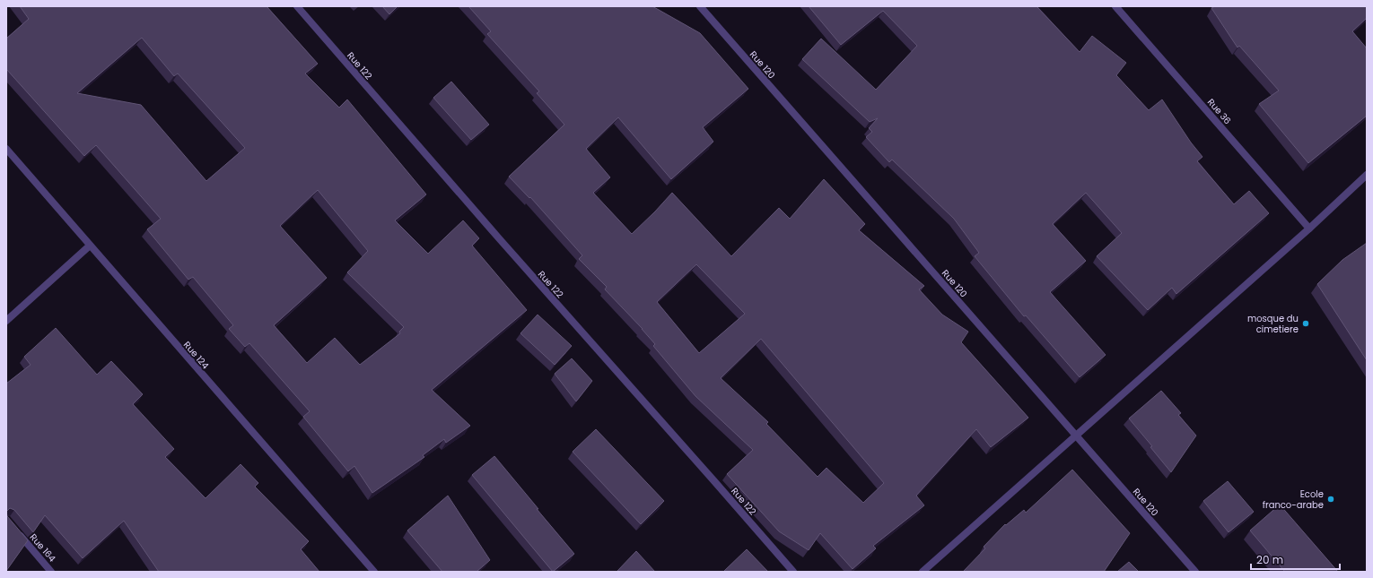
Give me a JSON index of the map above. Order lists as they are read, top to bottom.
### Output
{
  "streets": {
    "street": [
      "Rue 120",
      "Rue 122",
      "Rue 36",
      "Rue 124",
      "Rue 164"
    ]
  },
  "places": ["mosque du cimetiere", "Ecole franco-arabe"],
  "scale_bar": "20 m"
}
